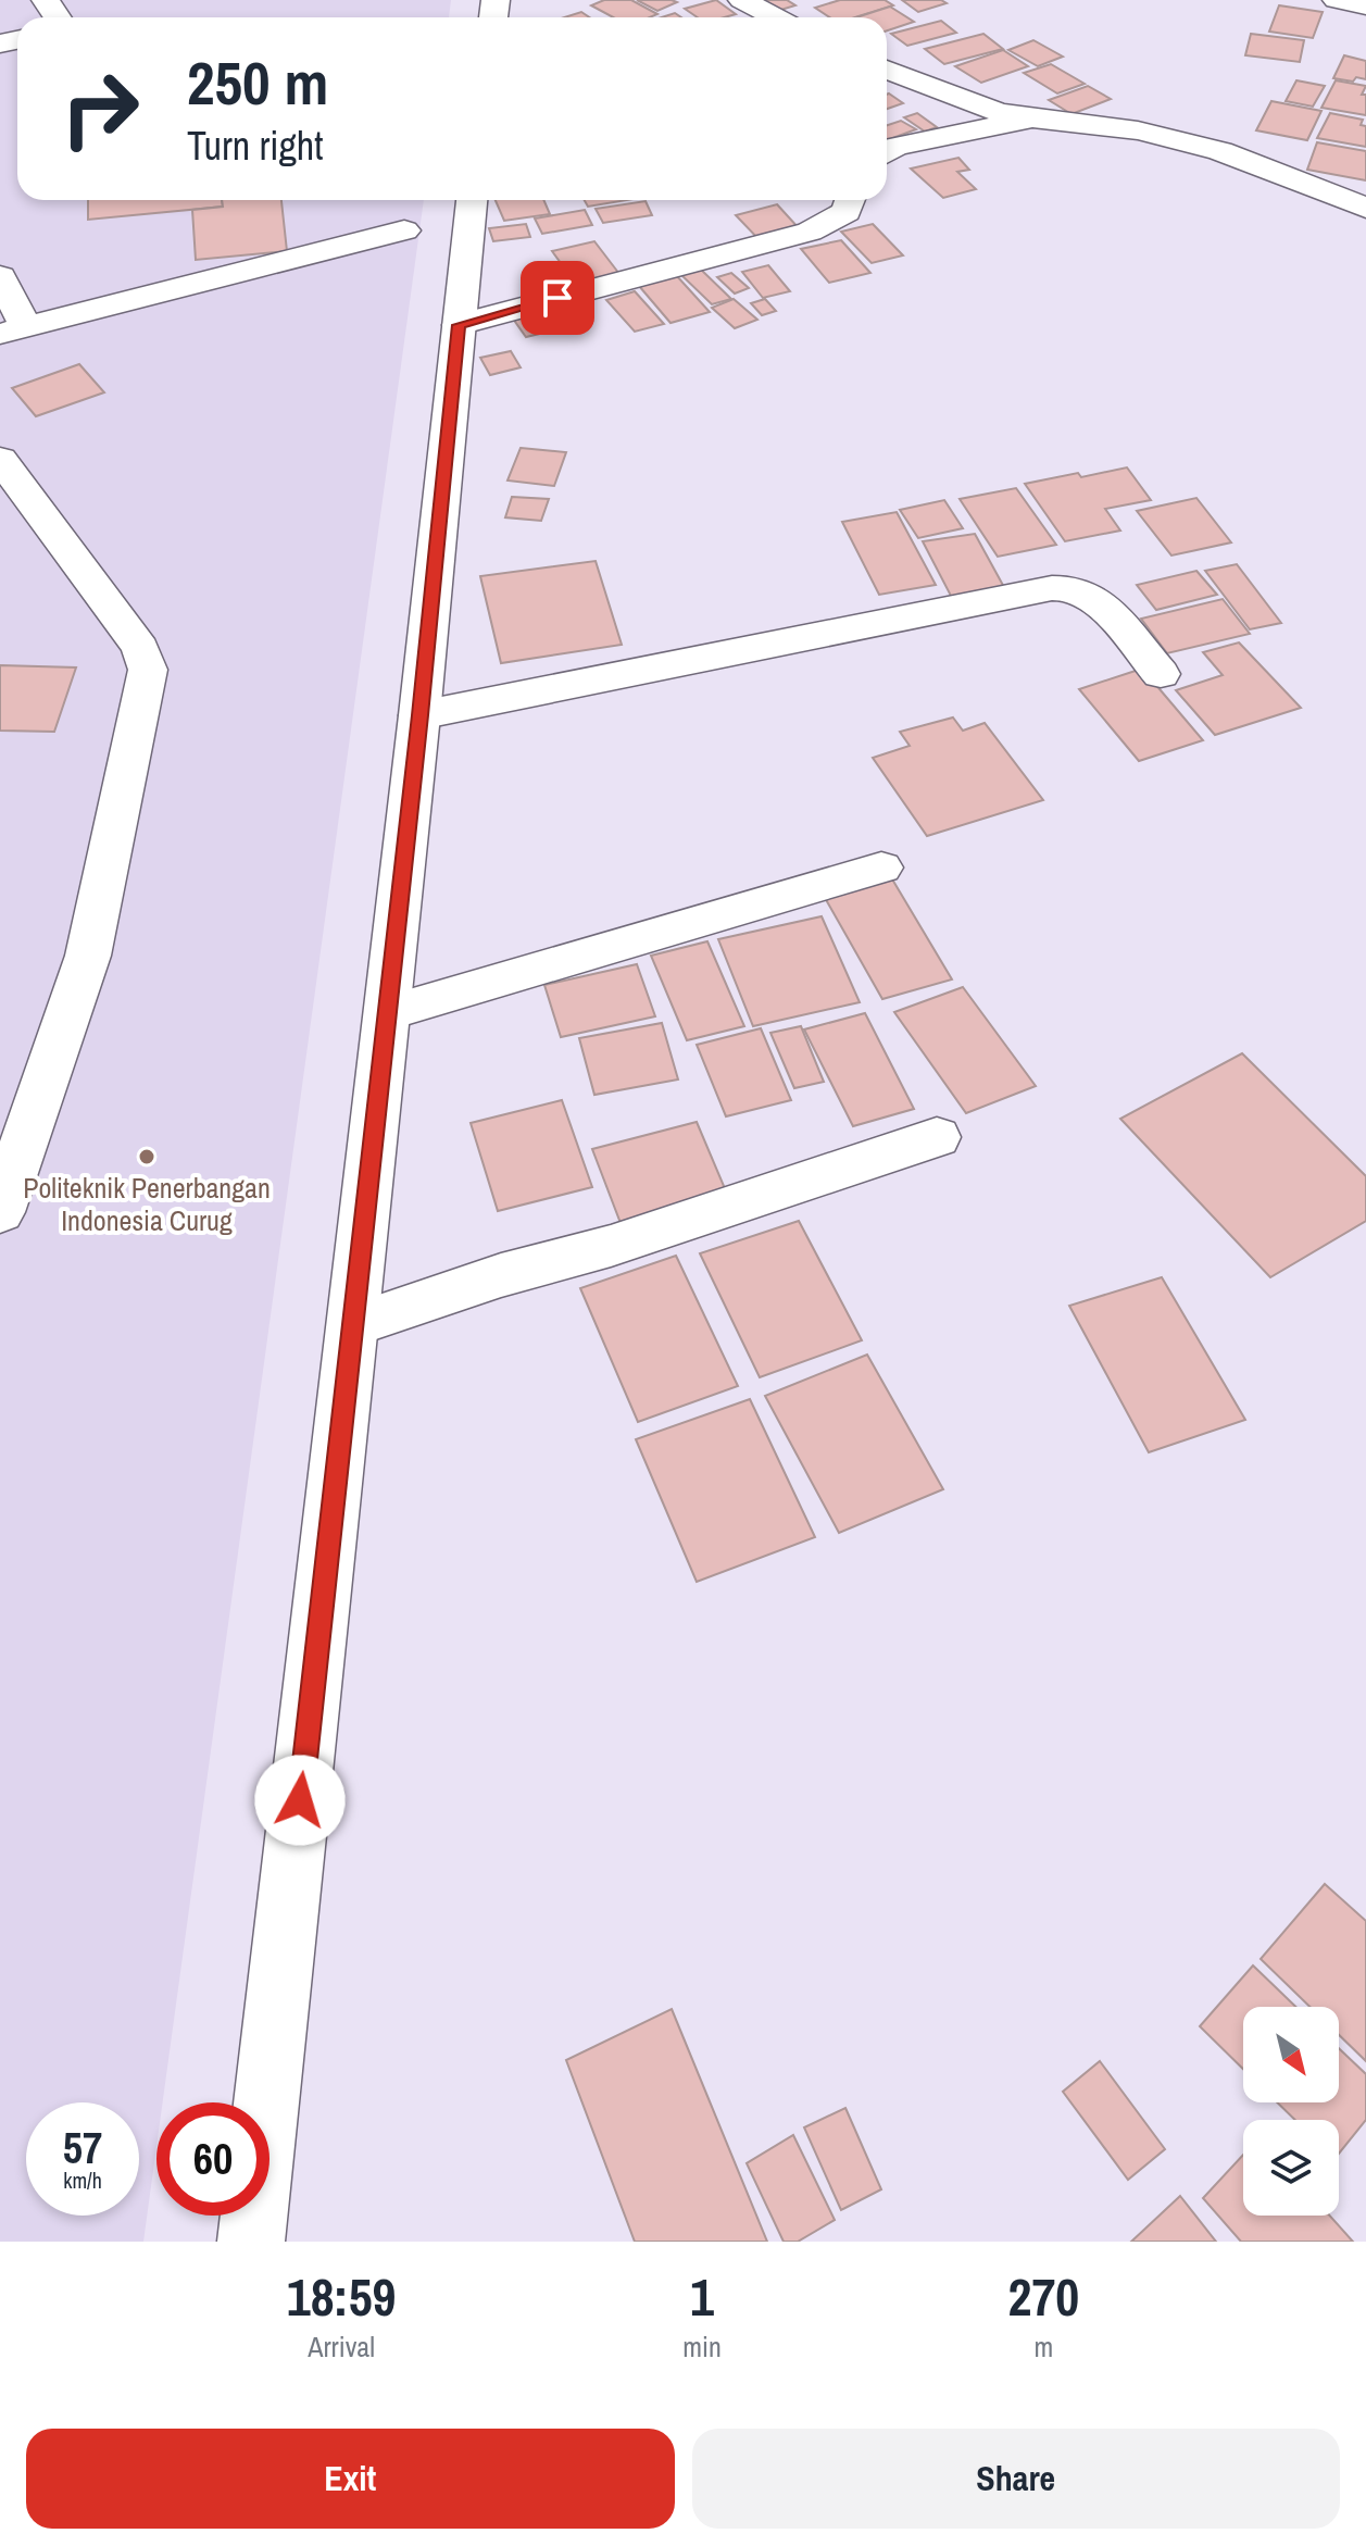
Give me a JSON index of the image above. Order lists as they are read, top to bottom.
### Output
{
  "places": ["Politeknik Penerbangan Indonesia Curug"],
  "north": "bottom right",
  "page": {
    "turn": ["250 m", "Turn right"],
    "speed": "57 km/h",
    "limit": "60",
    "eta": [
      "18:59",
      "Arrival",
      "1",
      "min",
      "270",
      "m"
    ],
    "buttons": ["Exit", "Share"]
  }
}
